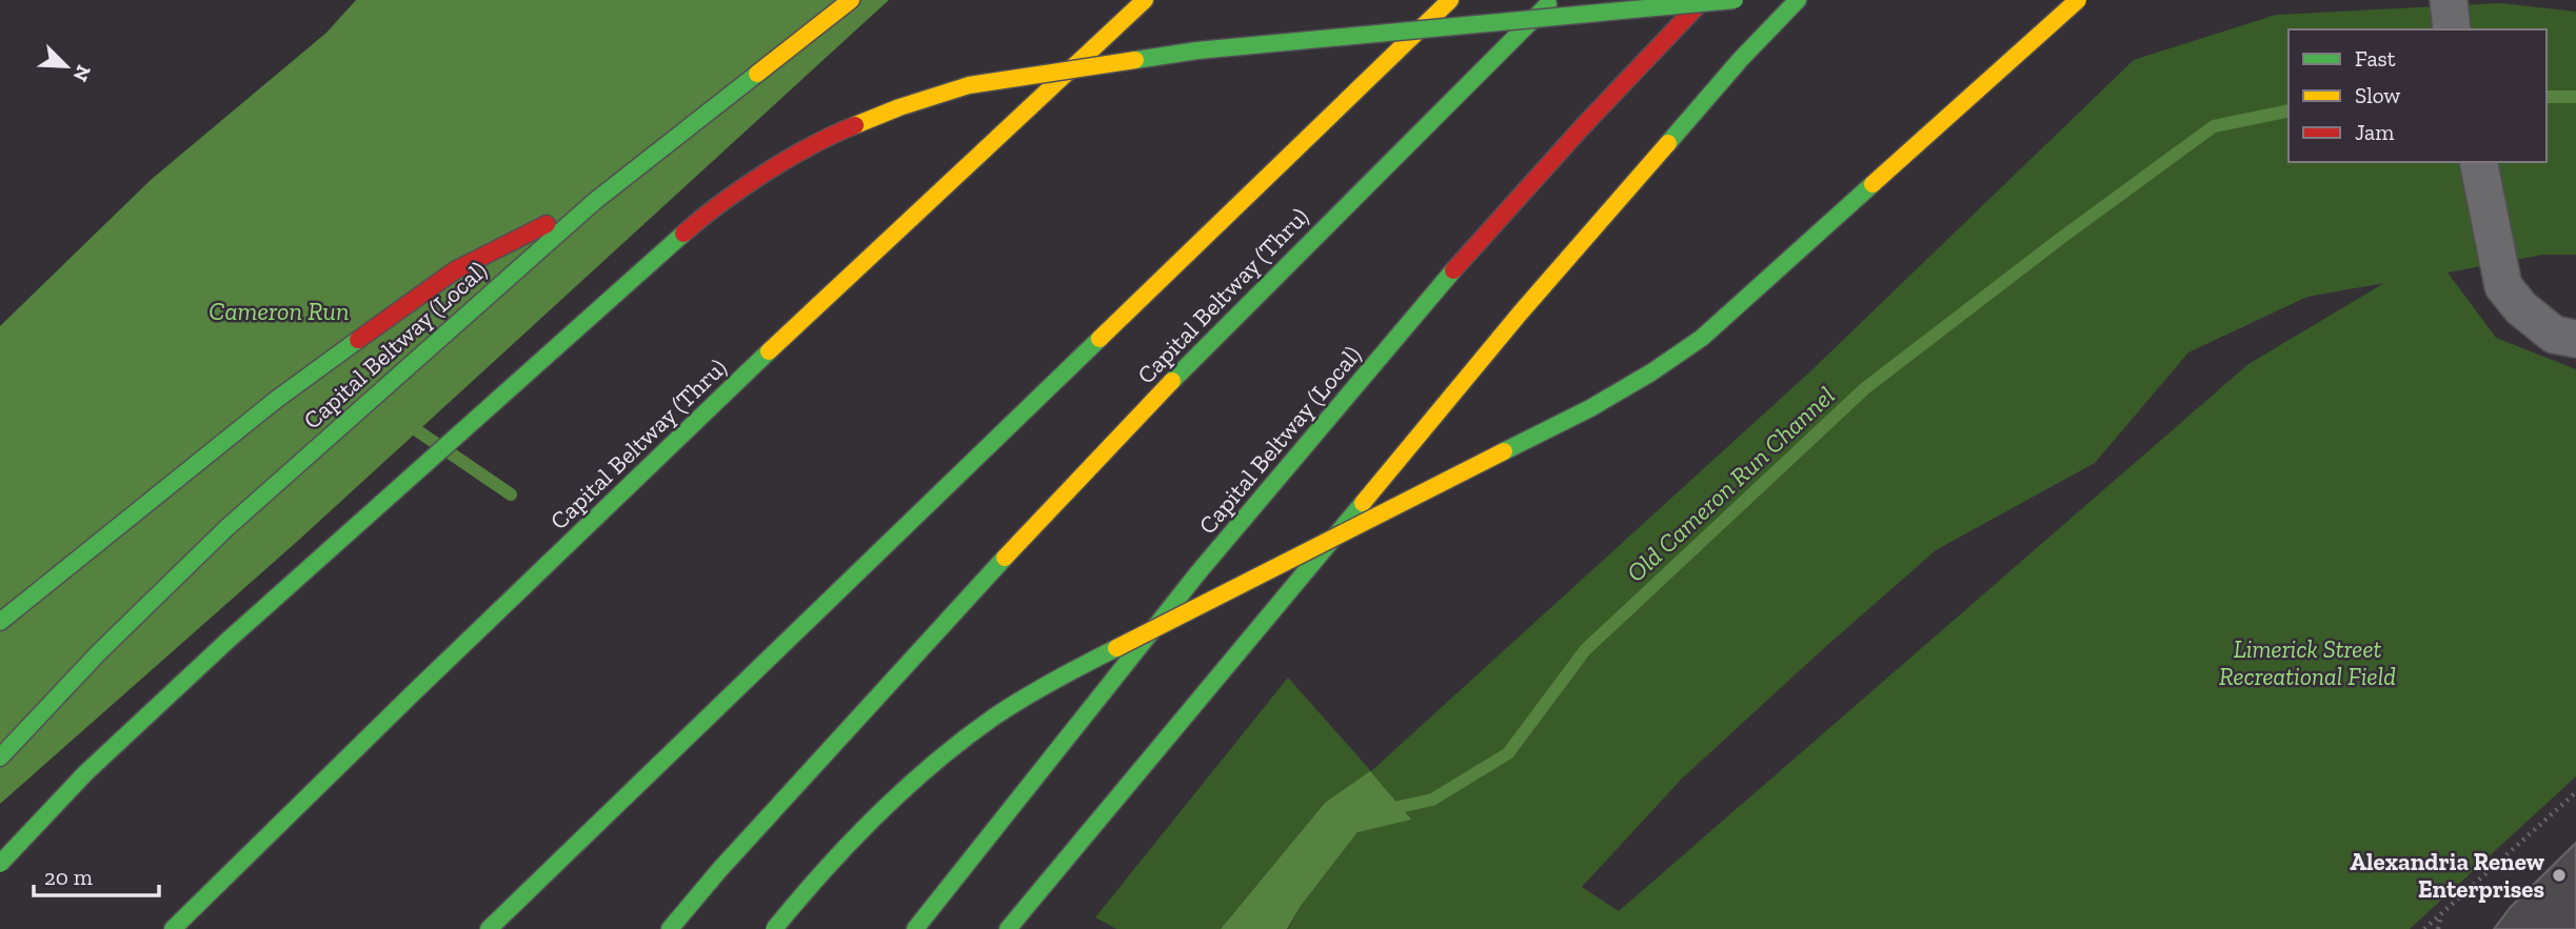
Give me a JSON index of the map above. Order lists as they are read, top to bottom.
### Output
{
  "streets": {
    "highway": ["Capital Beltway (Thru)", "Capital Beltway (Local)"]
  },
  "water": ["Cameron Run", "Old Cameron Run Channel"],
  "parks": ["Limerick Street Recreational Field"],
  "places": ["Alexandria Renew Enterprises"],
  "legend": ["Fast", "Slow", "Jam"],
  "scale_bar": "20 m",
  "north": "bottom right"
}
